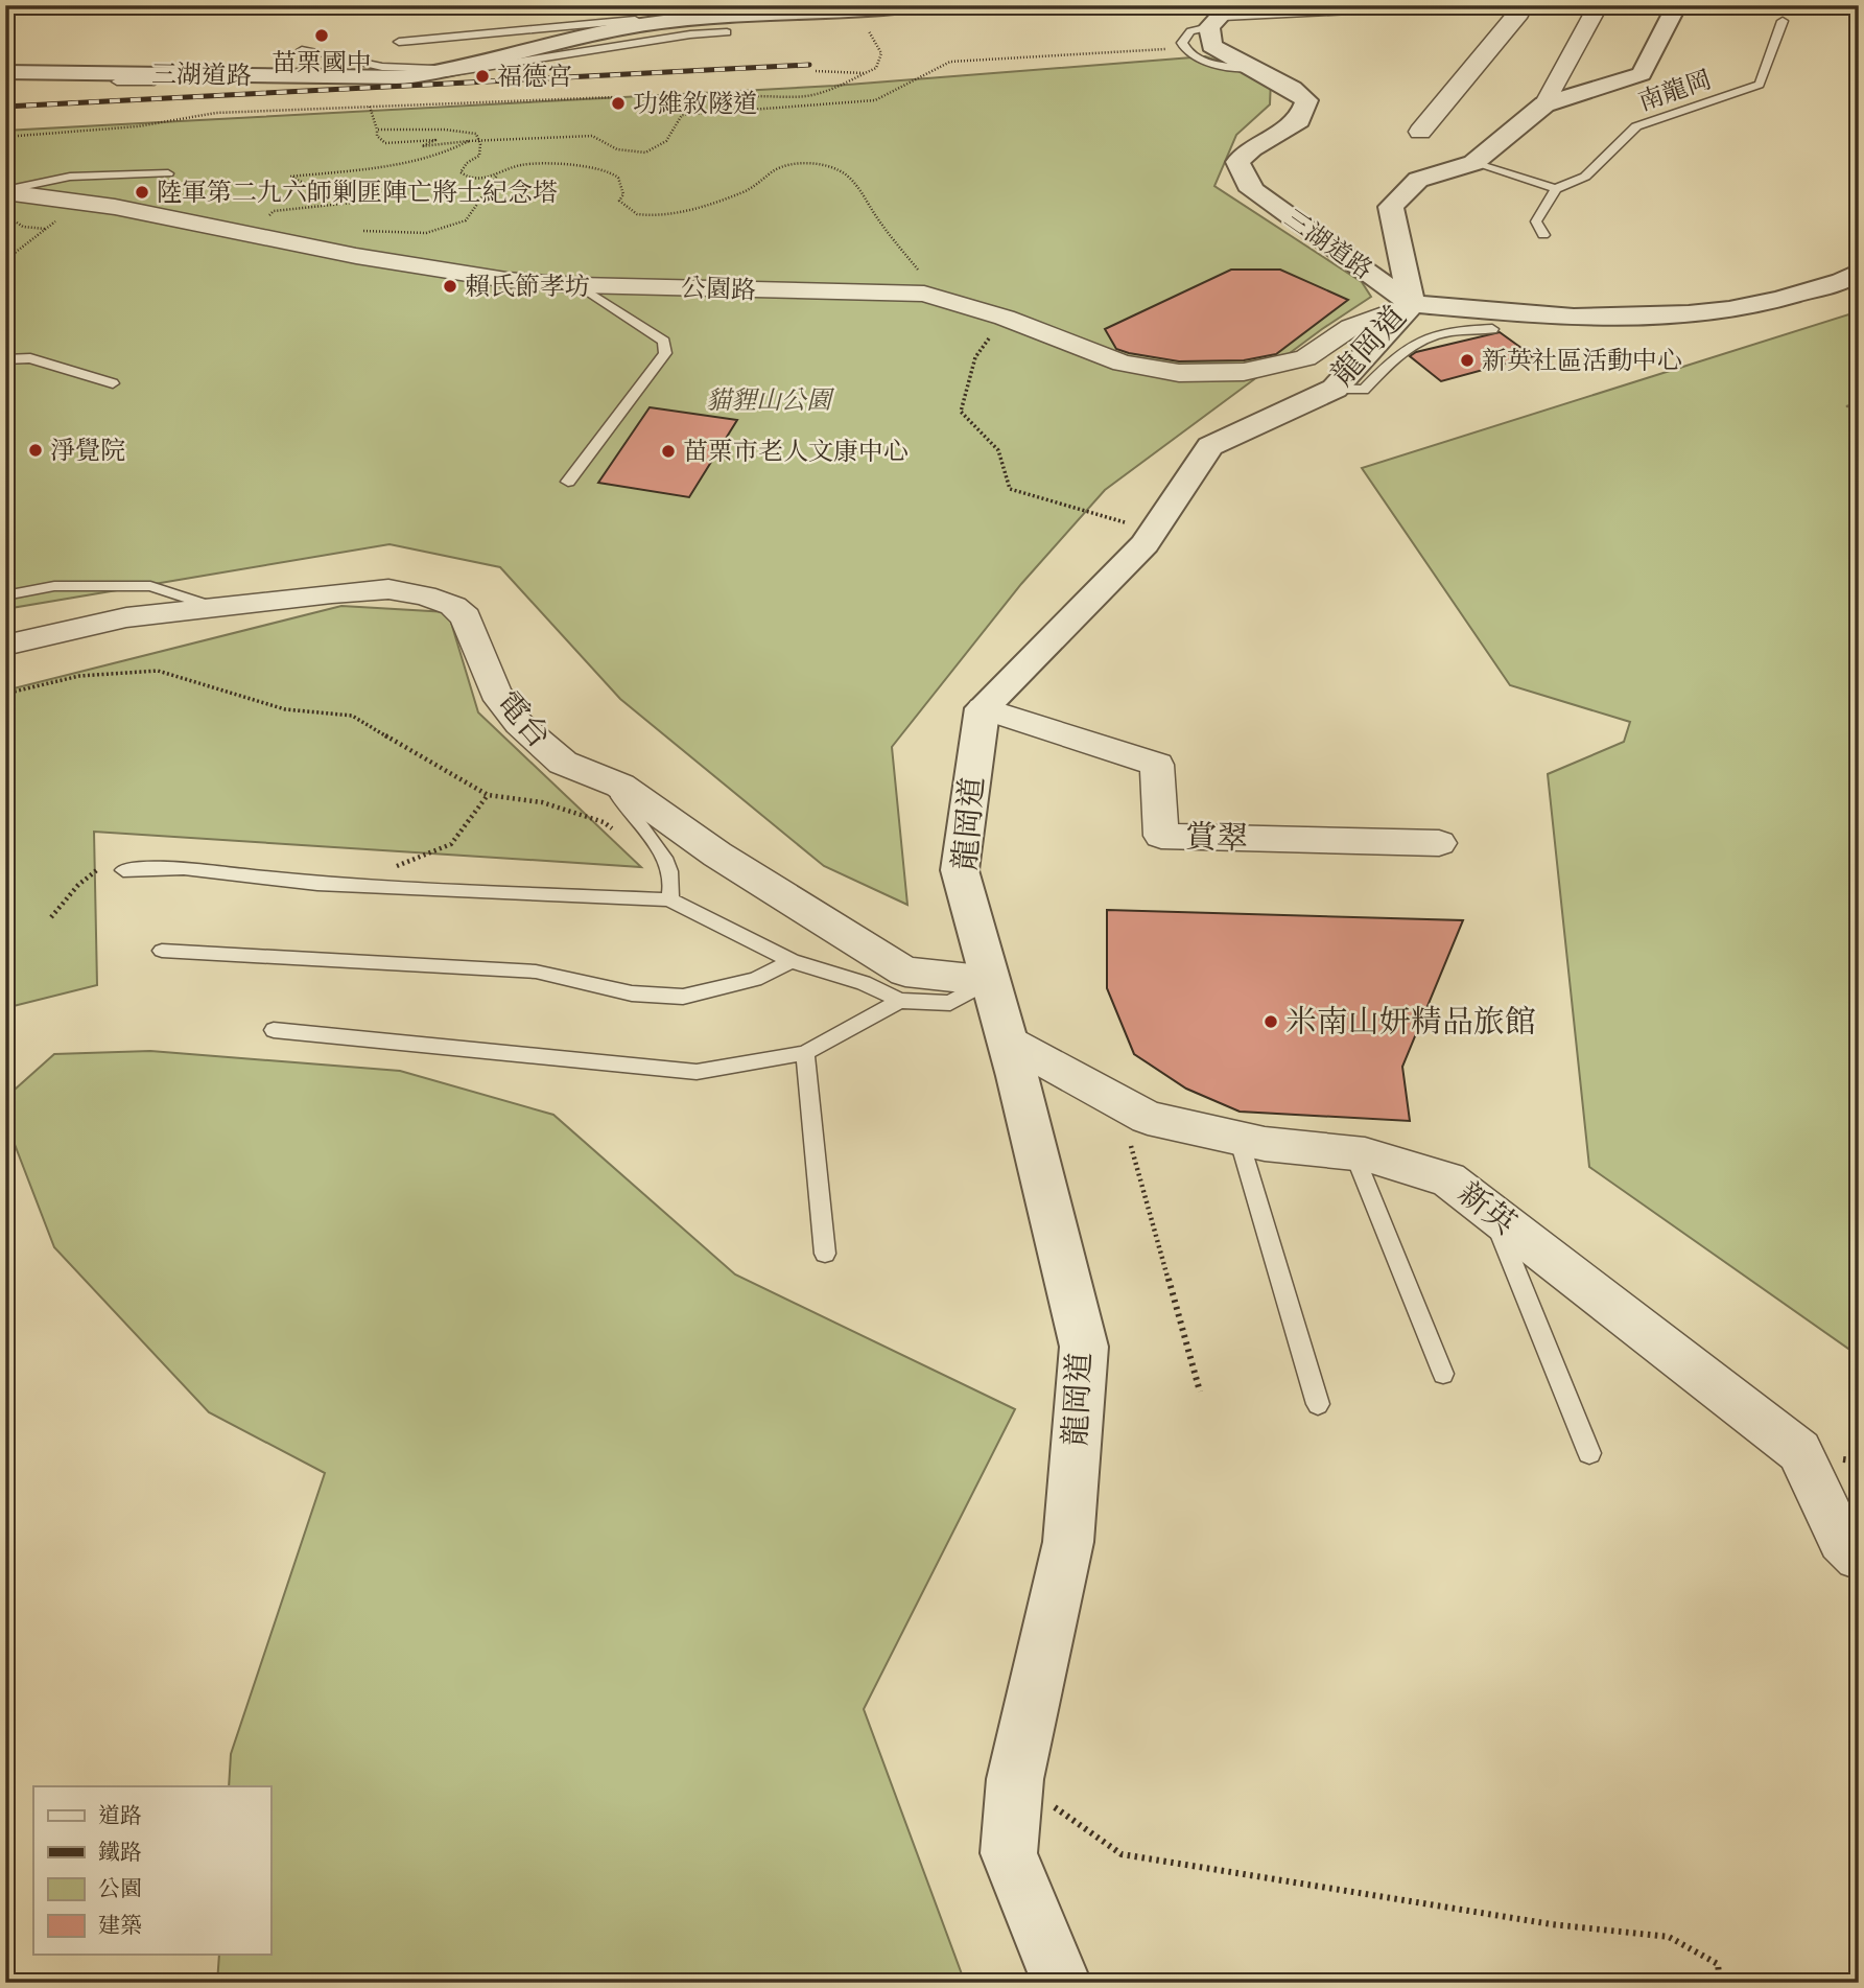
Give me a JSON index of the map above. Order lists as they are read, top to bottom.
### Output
{
  "streets": {
    "street": [
      "三湖道路",
      "公園路",
      "龍岡道",
      "電台",
      "賞翠",
      "新英"
    ],
    "lane": ["南龍岡"]
  },
  "crossings": [
    ["三湖道路", "公園路"],
    ["三湖道路", "龍岡道"],
    ["公園路", "龍岡道"],
    ["龍岡道", "電台"],
    ["龍岡道", "賞翠"],
    ["龍岡道", "新英"]
  ],
  "parks": ["貓貍山公園"],
  "places": [
    "苗栗國中",
    "福德宮",
    "功維敘隧道",
    "陸軍第二九六師剿匪陣亡將士紀念塔",
    "賴氏節孝坊",
    "新英社區活動中心",
    "淨覺院",
    "苗栗市老人文康中心",
    "米南山妍精品旅館"
  ],
  "legend": [
    "道路",
    "鐵路",
    "公園",
    "建築"
  ]
}
